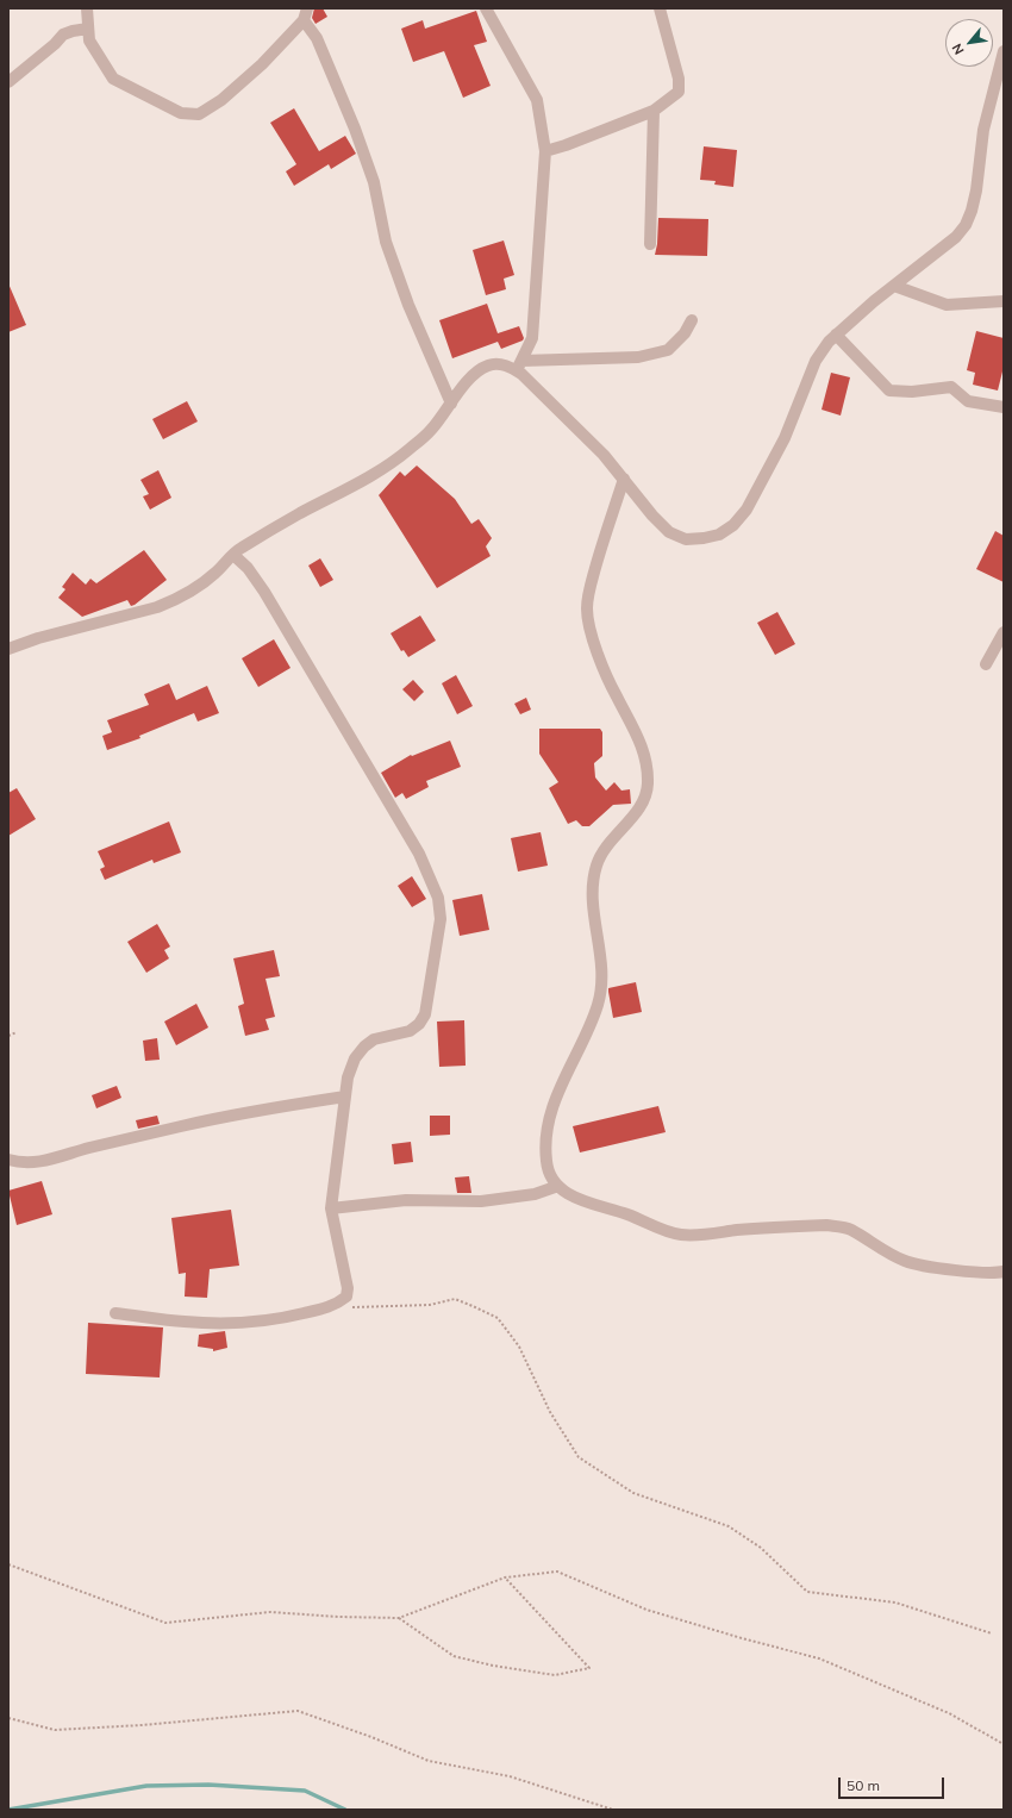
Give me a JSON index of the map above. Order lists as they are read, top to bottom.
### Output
{
  "scale_bar": "50 m",
  "north": "bottom left"
}
